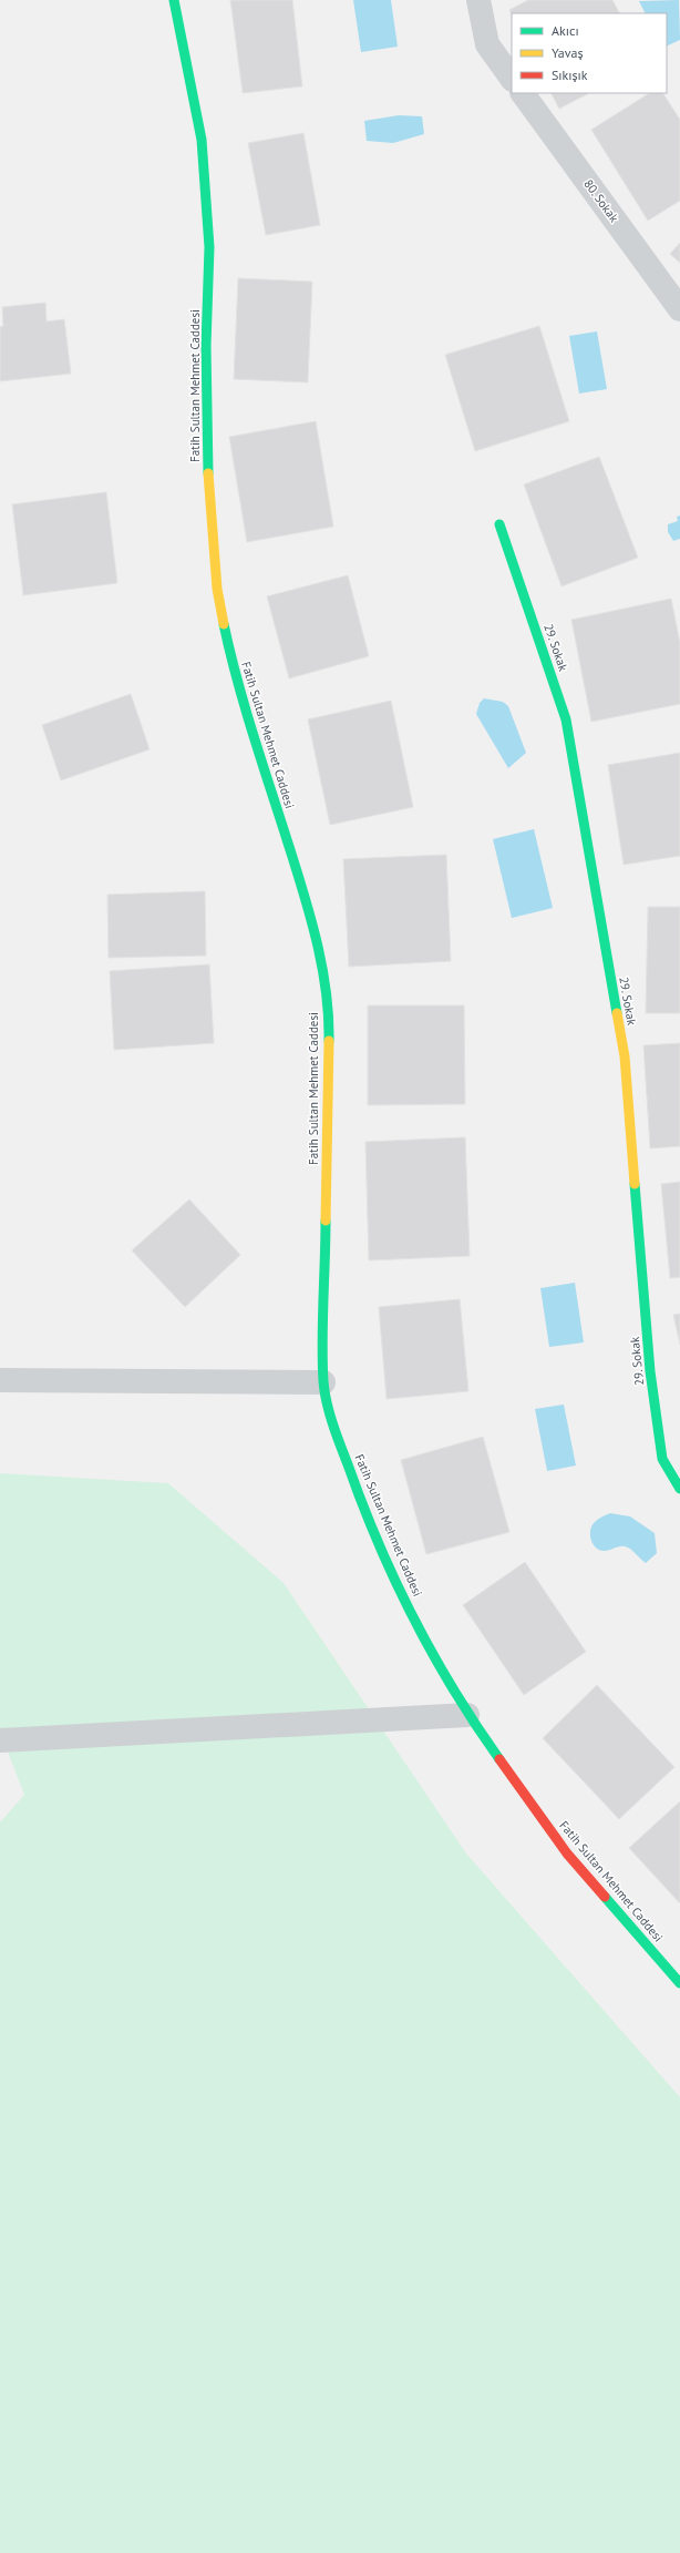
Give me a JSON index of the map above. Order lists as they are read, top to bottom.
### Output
{
  "streets": {
    "main road": ["Fatih Sultan Mehmet Caddesi", "29. Sokak"],
    "street": ["80. Sokak"]
  },
  "legend": ["Akıcı", "Yavaş", "Sıkışık"]
}
